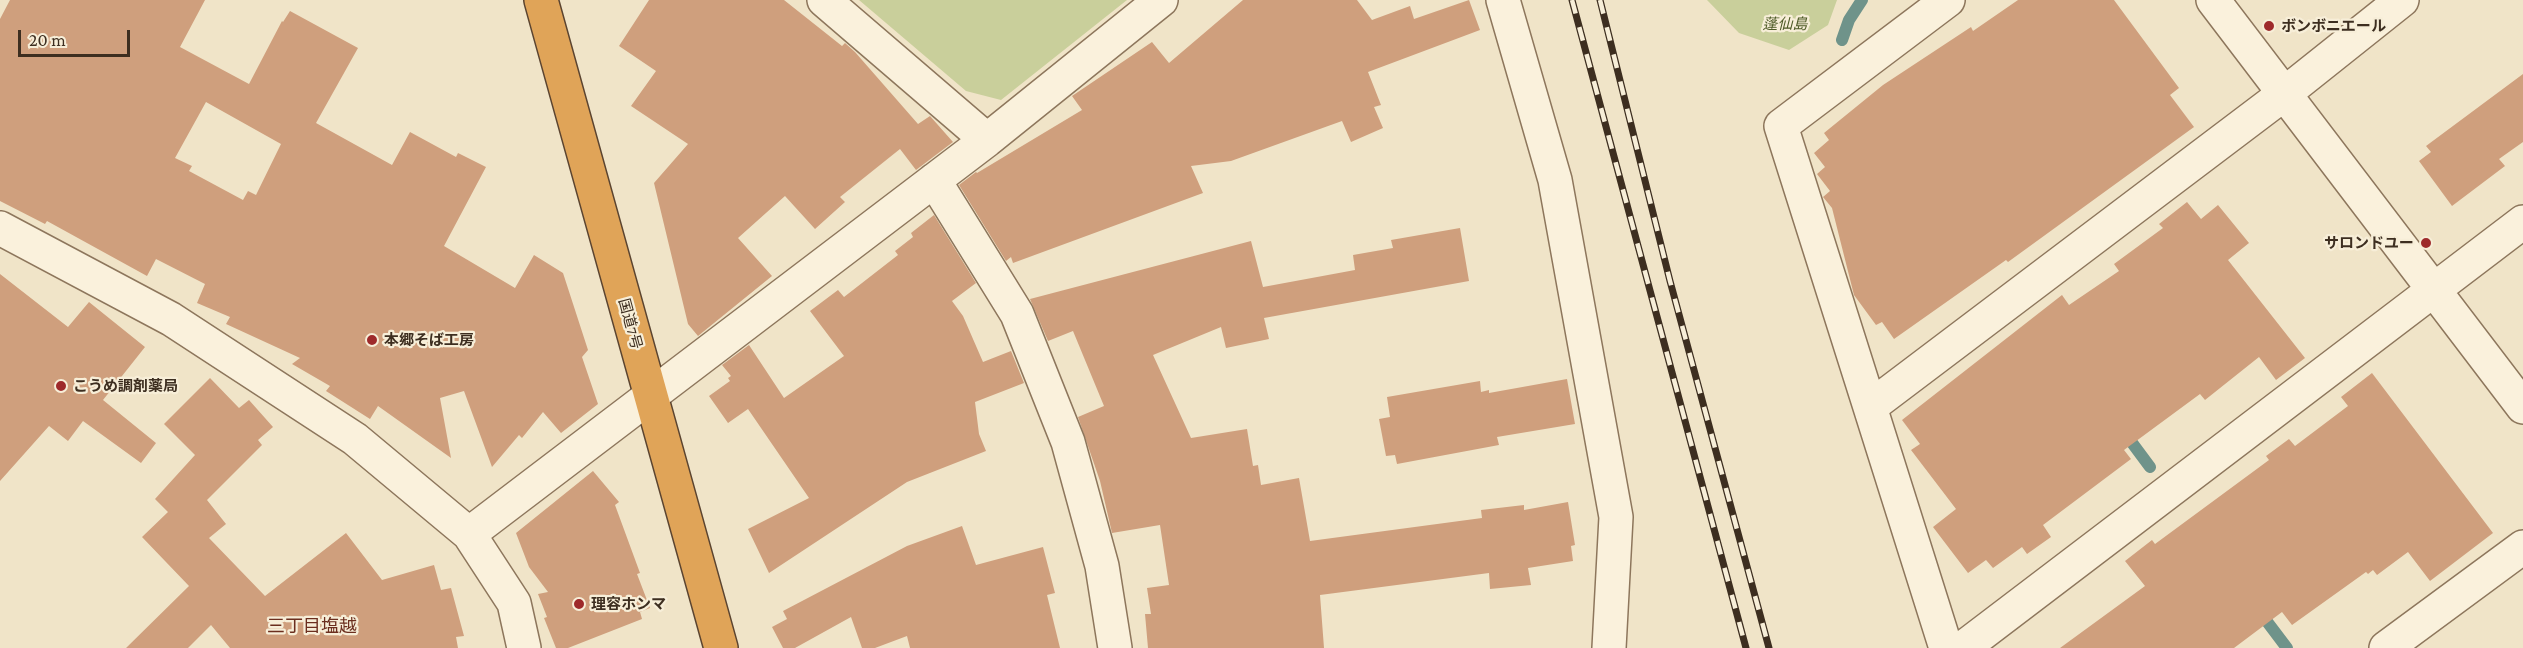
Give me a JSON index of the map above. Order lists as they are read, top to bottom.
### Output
{
  "streets": {
    "highway": ["国道7号"]
  },
  "districts": ["三丁目塩越"],
  "parks": ["蓬仙島"],
  "places": [
    "ボンボニエール",
    "サロンドユー",
    "本郷そば工房",
    "こうめ調剤薬局",
    "理容ホンマ"
  ],
  "scale_bar": "20 m"
}
